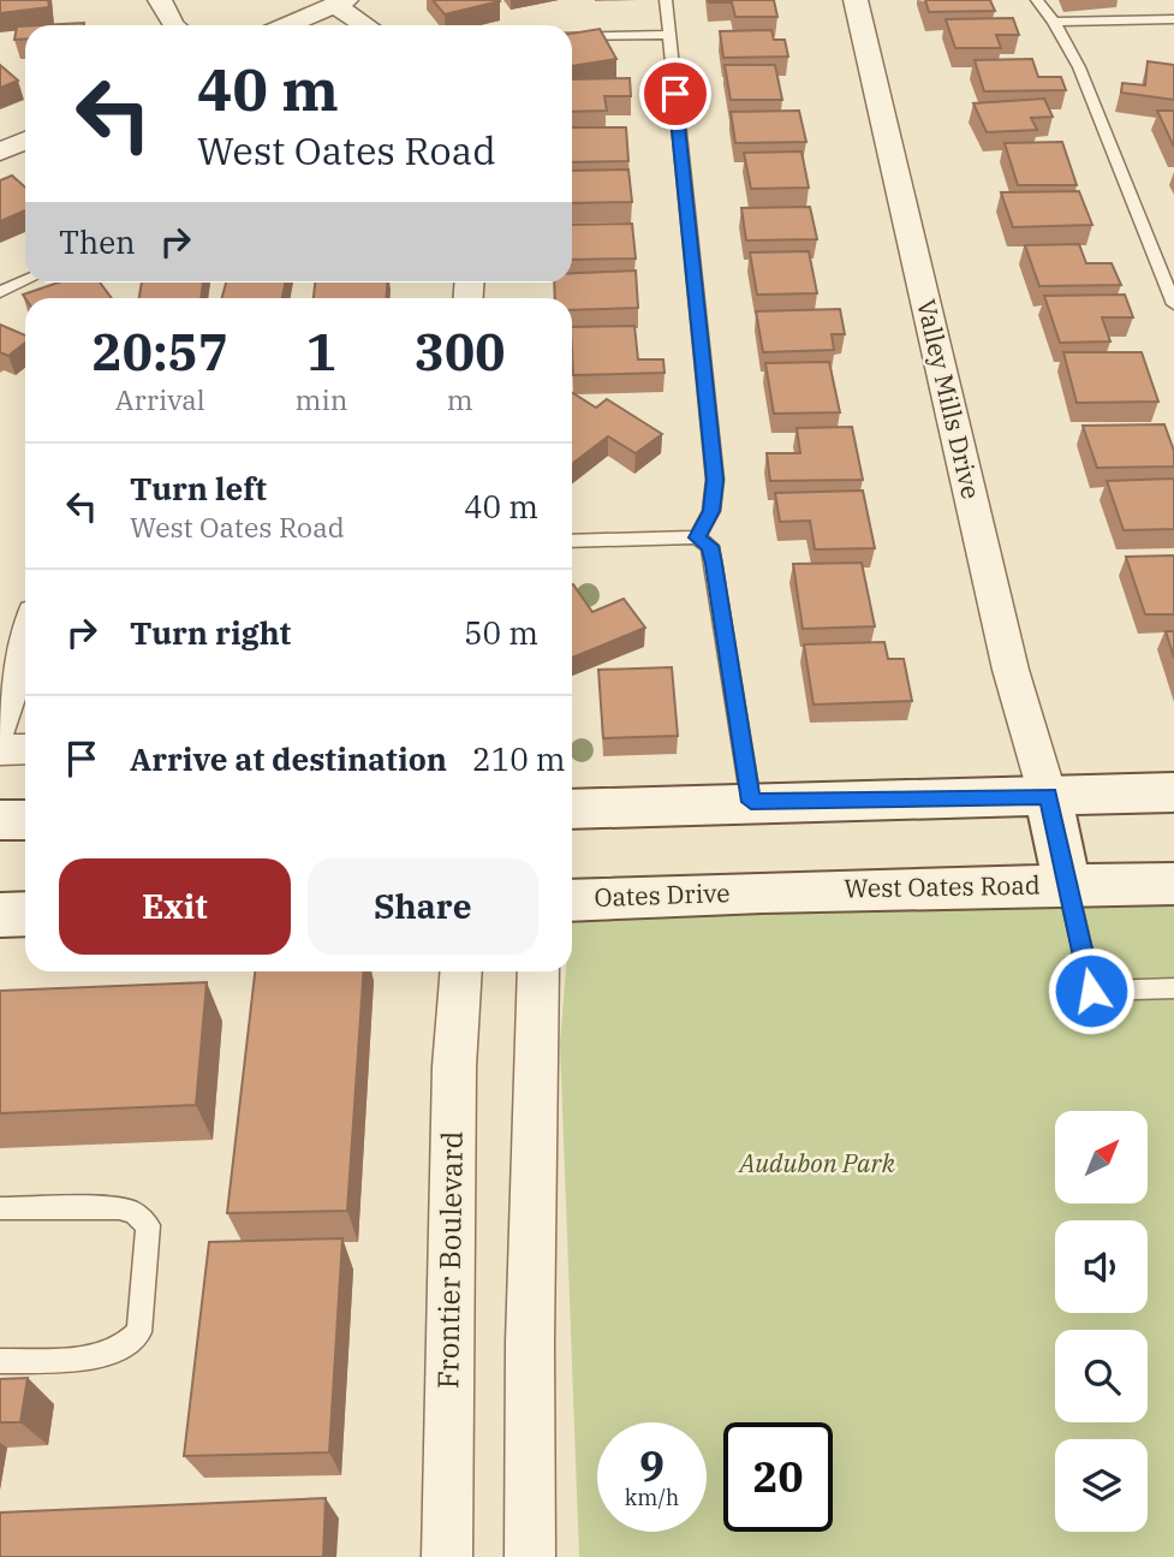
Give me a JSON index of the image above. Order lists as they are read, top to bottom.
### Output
{
  "streets": {
    "main road": ["West Oates Road", "Oates Drive"],
    "street": ["Valley Mills Drive", "Frontier Boulevard"]
  },
  "crossings": [
    ["West Oates Road", "Oates Drive"]
  ],
  "parks": ["Audubon Park"],
  "north": "top right",
  "page": {
    "turn": ["40 m", "West Oates Road"],
    "then": "Then",
    "eta": [
      "20:57",
      "Arrival",
      "1",
      "min",
      "300",
      "m"
    ],
    "list": [
      {
        "name": "Turn left",
        "note": "West Oates Road",
        "value": "40 m"
      },
      {
        "name": "Turn right",
        "value": "50 m"
      },
      {
        "name": "Arrive at destination",
        "value": "210 m"
      }
    ],
    "buttons": ["Exit", "Share"],
    "speed": "9 km/h",
    "limit": "20"
  }
}
